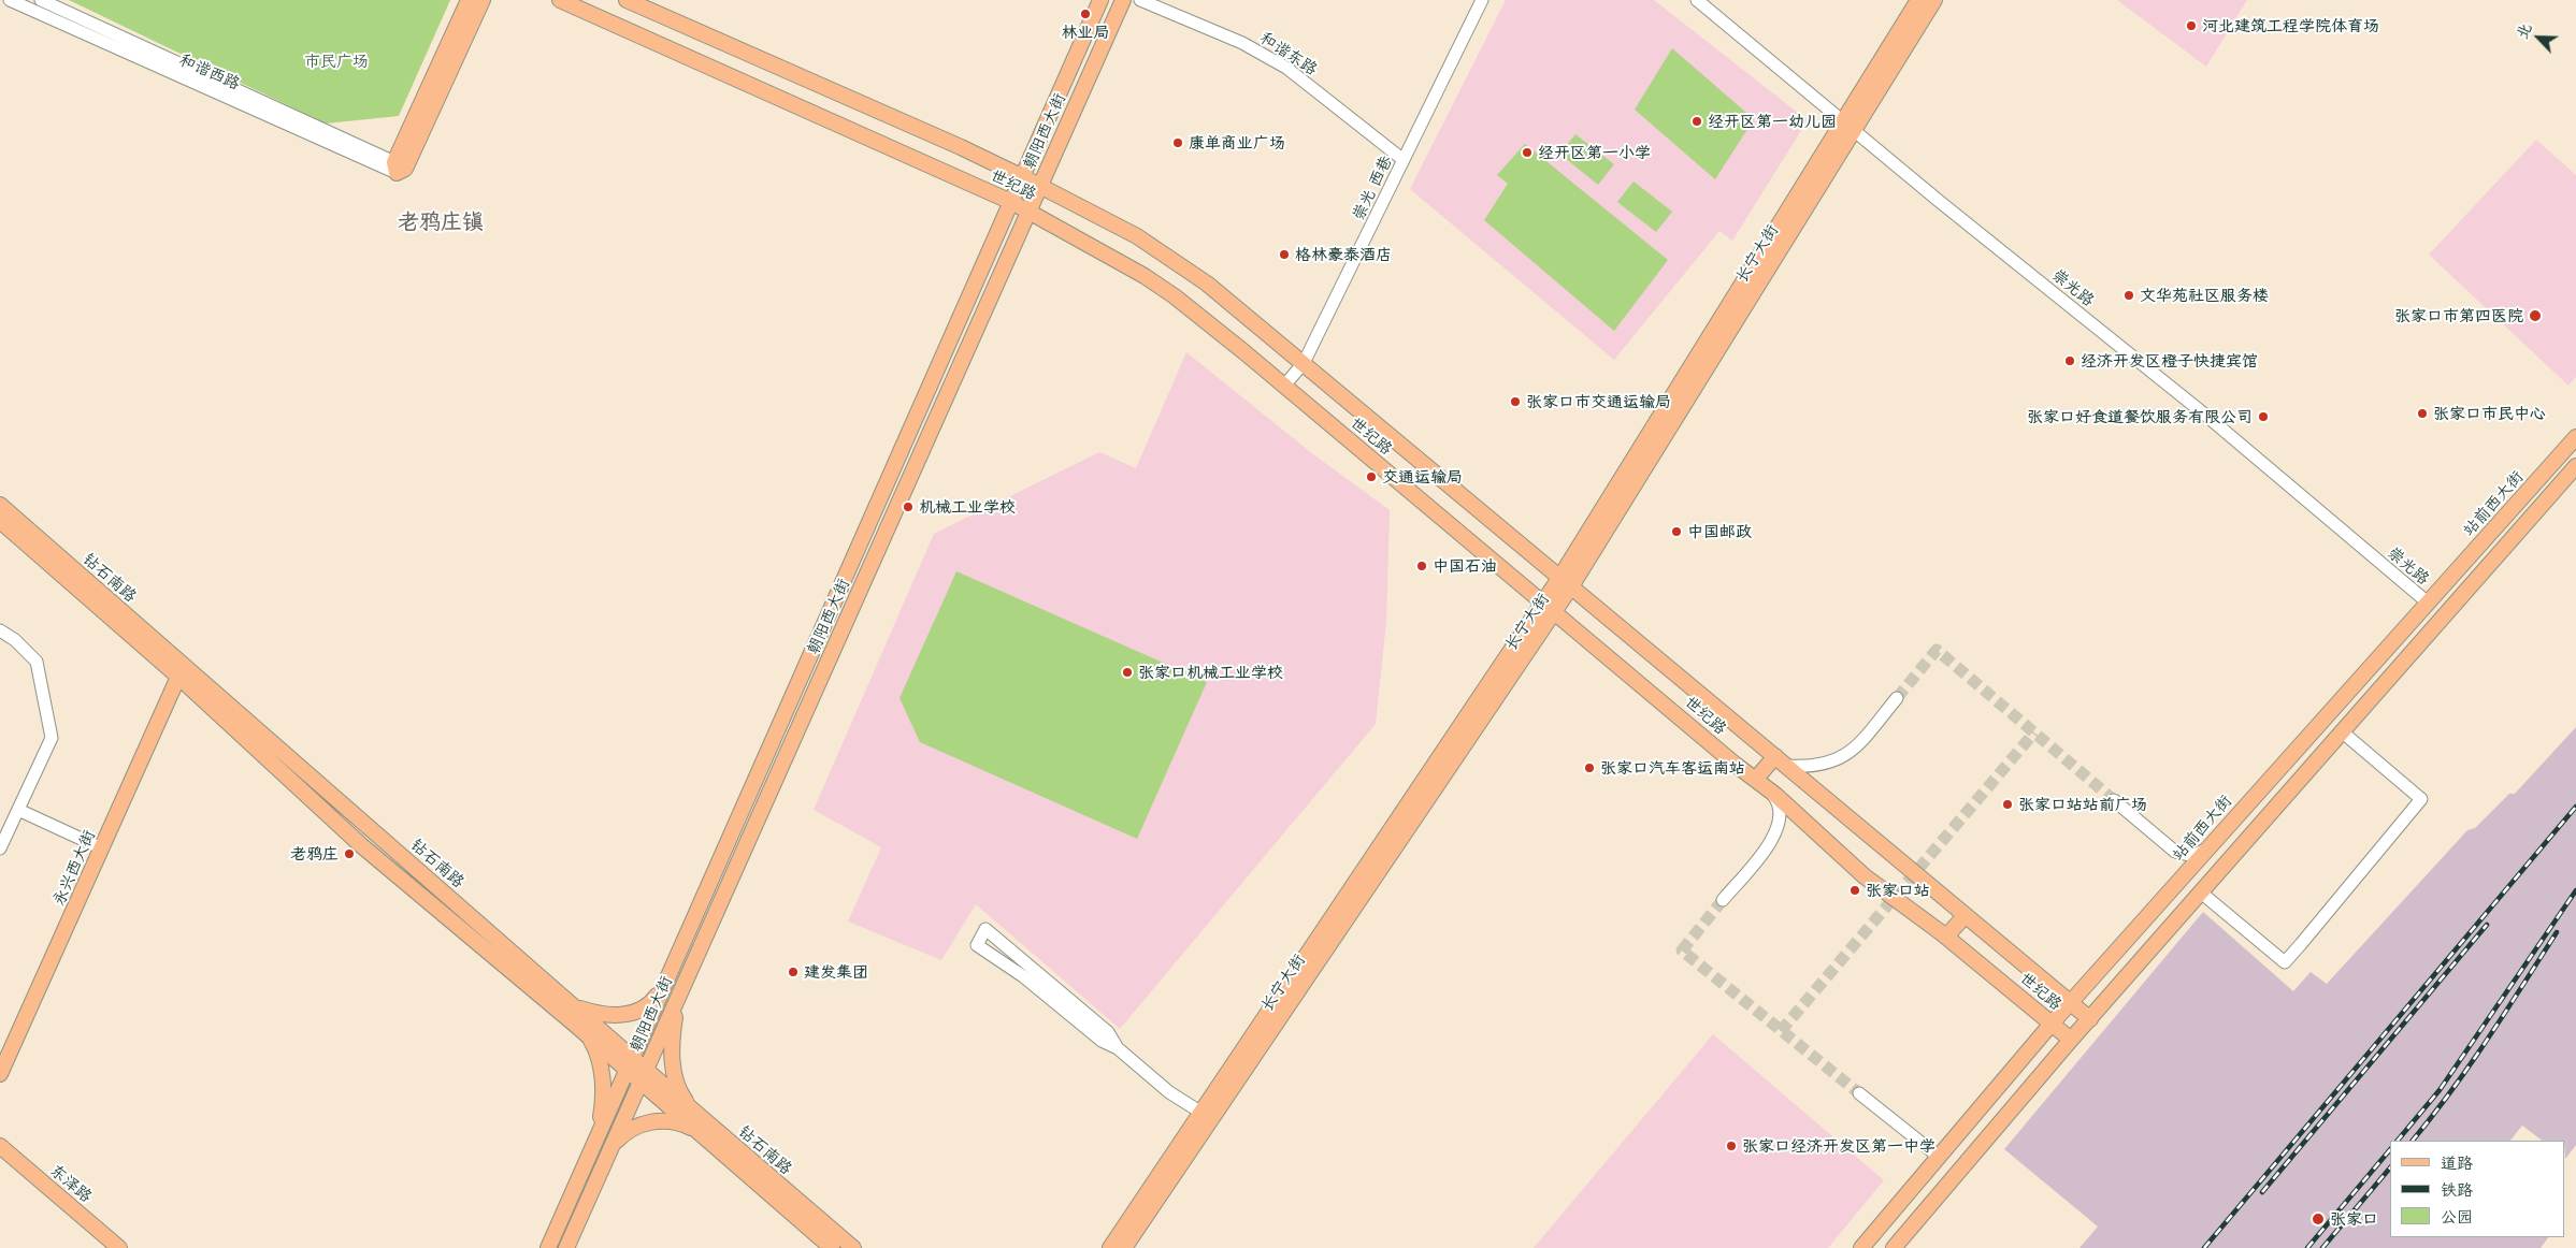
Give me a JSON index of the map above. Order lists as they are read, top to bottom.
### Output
{
  "streets": {
    "main road": [
      "朝阳西大街",
      "世纪路",
      "长宁大街",
      "站前西大街",
      "钻石南路",
      "永兴西大街",
      "东泽路"
    ],
    "street": [
      "和谐东路",
      "和谐西路",
      "崇光 西巷",
      "崇光路"
    ]
  },
  "crossings": [
    ["和谐东路", "崇光 西巷"],
    ["朝阳西大街", "世纪路"],
    ["朝阳西大街", "钻石南路"],
    ["世纪路", "崇光 西巷"],
    ["世纪路", "长宁大街"],
    ["世纪路", "站前西大街"],
    ["长宁大街", "崇光路"],
    ["崇光路", "站前西大街"],
    ["钻石南路", "永兴西大街"]
  ],
  "districts": ["老鸦庄镇"],
  "parks": ["市民广场"],
  "places": [
    "林业局",
    "河北建筑工程学院体育场",
    "经开区第一幼儿园",
    "康单商业广场",
    "经开区第一小学",
    "格林豪泰酒店",
    "文华苑社区服务楼",
    "张家口市第四医院",
    "经济开发区橙子快捷宾馆",
    "张家口市交通运输局",
    "张家口市民中心",
    "张家口好食道餐饮服务有限公司",
    "交通运输局",
    "机械工业学校",
    "中国邮政",
    "中国石油",
    "张家口机械工业学校",
    "张家口汽车客运南站",
    "张家口站站前广场",
    "老鸦庄",
    "张家口站",
    "建发集团",
    "张家口经济开发区第一中学",
    "张家口"
  ],
  "legend": ["道路", "铁路", "公园"],
  "north": "top left"
}
